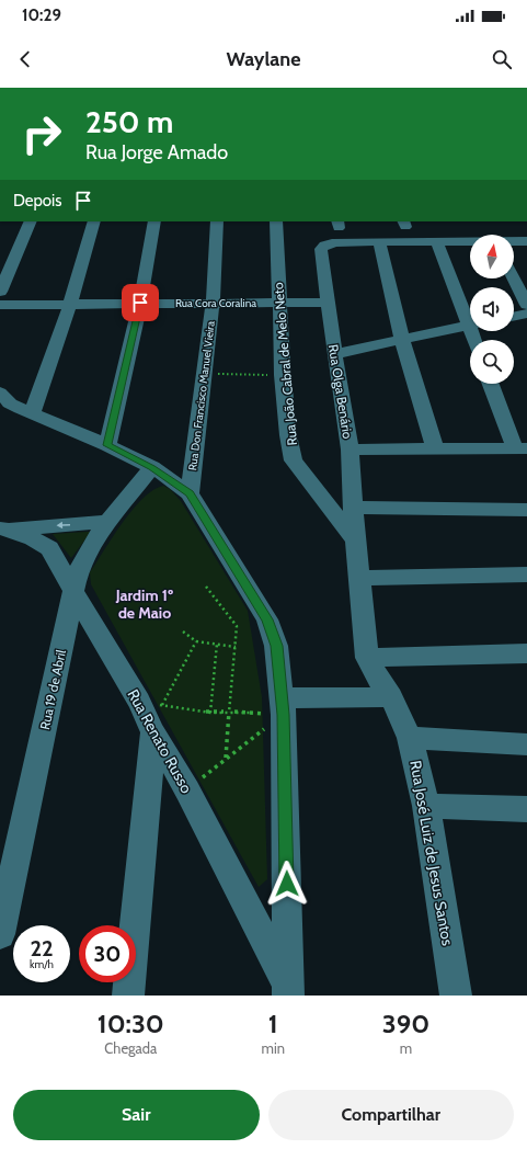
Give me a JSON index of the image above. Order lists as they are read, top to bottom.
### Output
{
  "streets": {
    "street": [
      "Rua Cora Coralina",
      "Rua João Cabral de Melo Neto",
      "Rua Olga Benário",
      "Rua Don Francisco Manuel Vieira",
      "Rua 19 de Abril",
      "Rua Renato Russo",
      "Rua José Luiz de Jesus Santos"
    ]
  },
  "crossings": [
    ["Rua Cora Coralina", "Rua João Cabral de Melo Neto"],
    ["Rua Cora Coralina", "Rua Olga Benário"],
    ["Rua Cora Coralina", "Rua Don Francisco Manuel Vieira"],
    ["Rua João Cabral de Melo Neto", "Rua Olga Benário"],
    ["Rua João Cabral de Melo Neto", "Rua José Luiz de Jesus Santos"],
    ["Rua Olga Benário", "Rua José Luiz de Jesus Santos"],
    ["Rua 19 de Abril", "Rua Renato Russo"]
  ],
  "districts": ["Jardim 1º de Maio"],
  "north": "top",
  "page": {
    "status": "10:29",
    "header": "Waylane",
    "turn": ["250 m", "Rua Jorge Amado"],
    "then": "Depois",
    "speed": "22 km/h",
    "limit": "30",
    "eta": [
      "10:30",
      "Chegada",
      "1",
      "min",
      "390",
      "m"
    ],
    "buttons": ["Sair", "Compartilhar"]
  }
}
